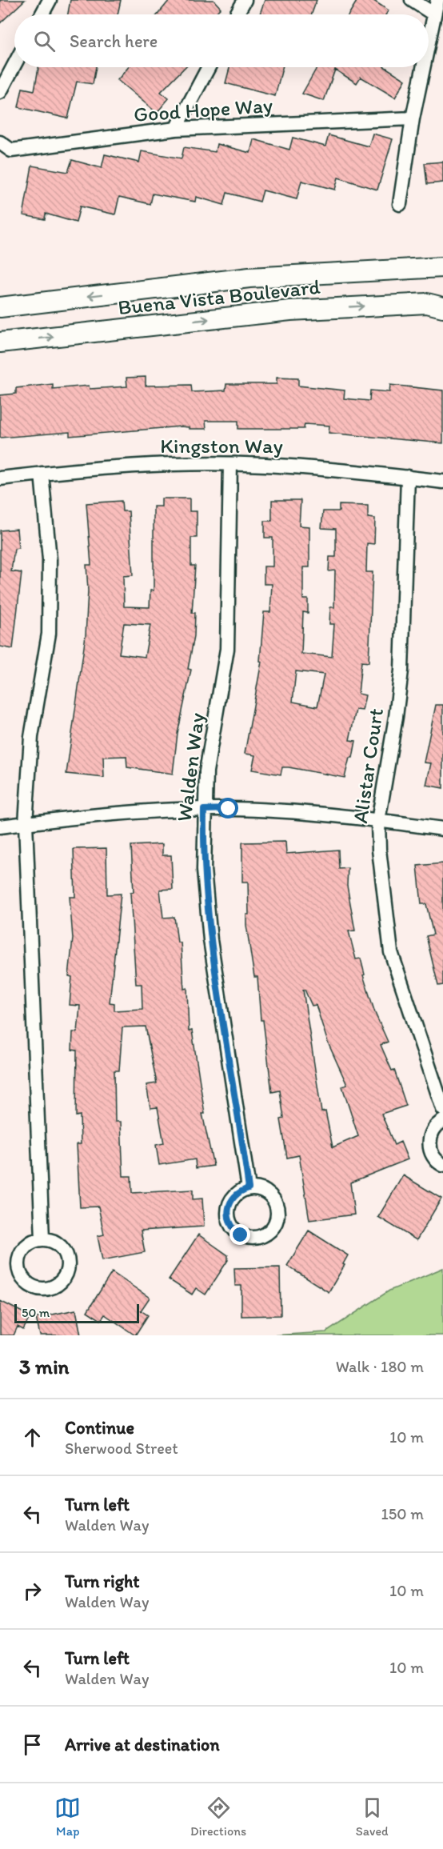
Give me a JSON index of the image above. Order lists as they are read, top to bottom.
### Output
{
  "streets": {
    "main road": ["Buena Vista Boulevard"],
    "street": [
      "Good Hope Way",
      "Kingston Way",
      "Alistar Court",
      "Walden Way"
    ]
  },
  "crossings": [
    ["Kingston Way", "Alistar Court"],
    ["Kingston Way", "Walden Way"]
  ],
  "scale_bar": "50 m",
  "page": {
    "search": "Search here",
    "scale": "50 m",
    "heading": ["3 min", "Walk · 180 m"],
    "list": [
      ["Continue", "Sherwood Street", "10 m"],
      ["Turn left", "Walden Way", "150 m"],
      ["Turn right", "Walden Way", "10 m"],
      ["Turn left", "Walden Way", "10 m"],
      "Arrive at destination"
    ],
    "nav": ["Map", "Directions", "Saved"]
  }
}
